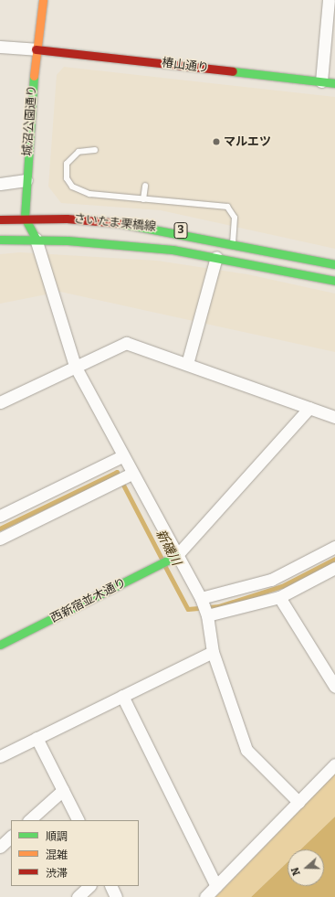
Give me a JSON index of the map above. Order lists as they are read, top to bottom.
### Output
{
  "streets": {
    "street": [
      "椿山通り",
      "城沼公園通り",
      "さいたま栗橋線",
      "3",
      "西新宿並木通り"
    ]
  },
  "crossings": [
    ["椿山通り", "城沼公園通り"],
    ["城沼公園通り", "さいたま栗橋線"]
  ],
  "water": ["新磯川"],
  "places": ["マルエツ"],
  "legend": ["順調", "混雑", "渋滞"],
  "north": "left"
}
